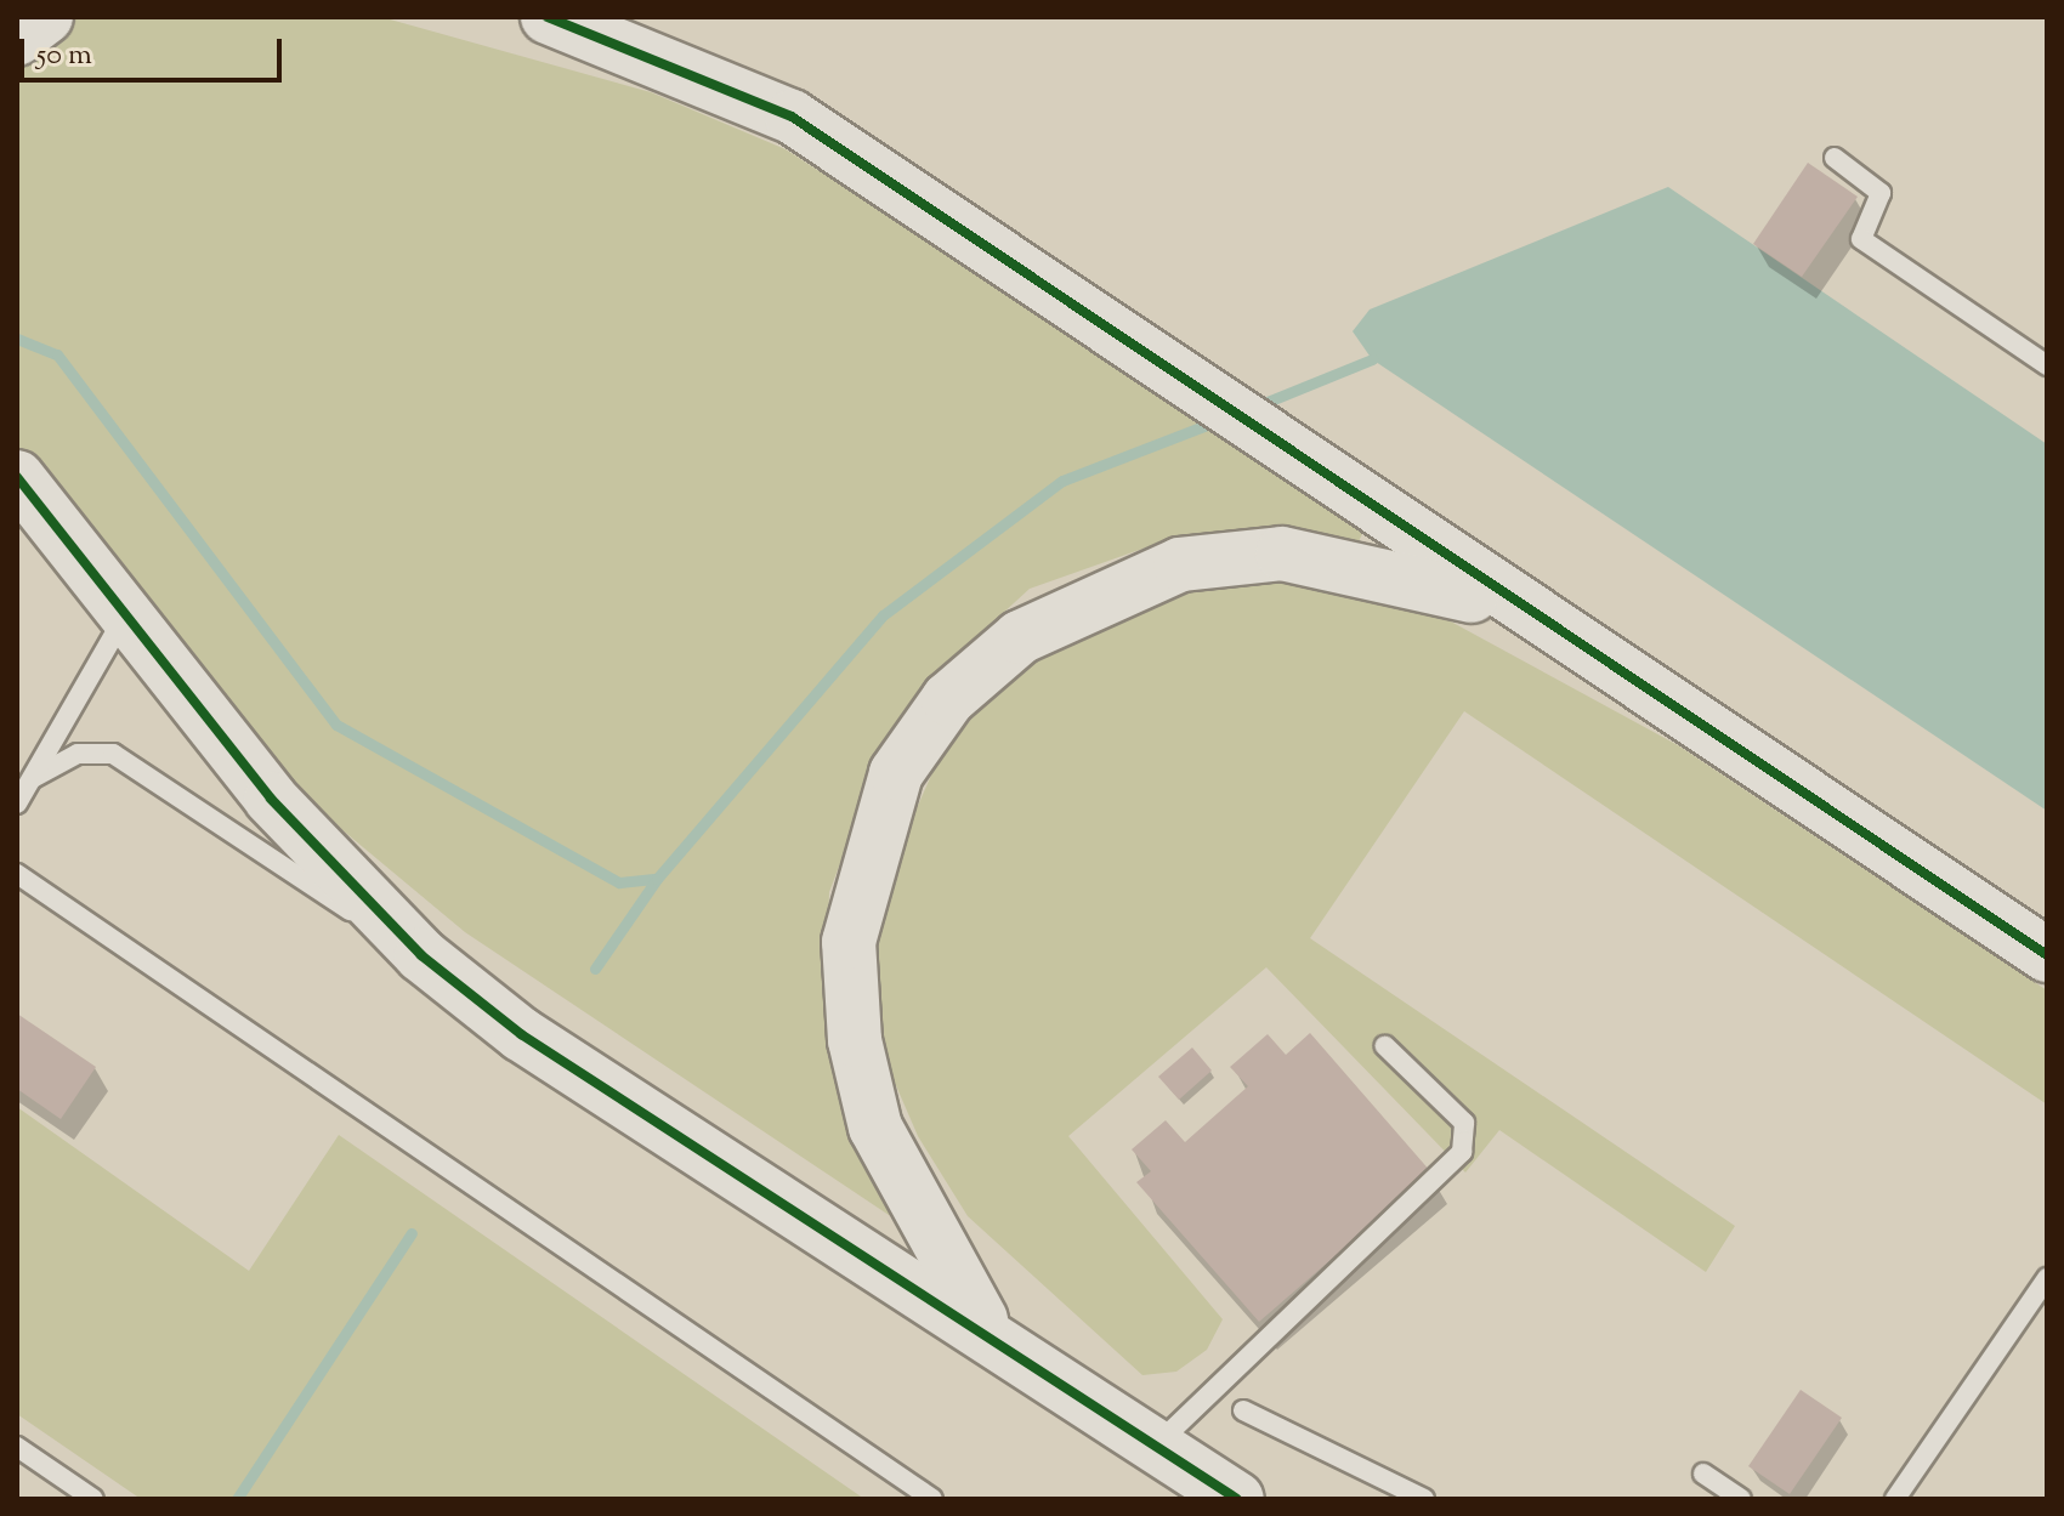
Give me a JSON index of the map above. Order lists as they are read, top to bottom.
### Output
{
  "scale_bar": "50 m"
}
